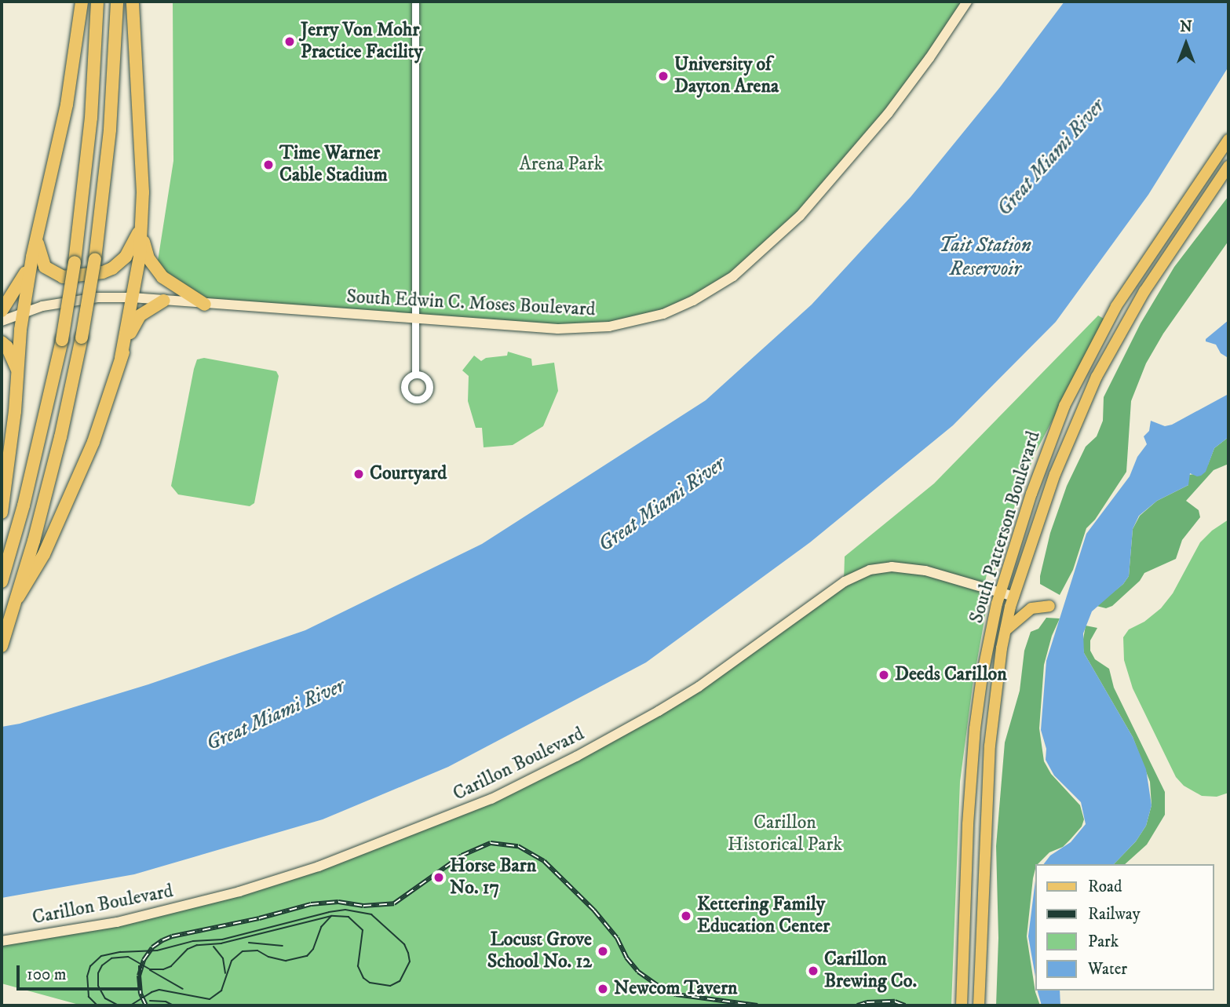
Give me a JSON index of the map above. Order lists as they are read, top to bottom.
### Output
{
  "streets": {
    "main road": ["South Edwin C. Moses Boulevard", "South Patterson Boulevard", "Carillon Boulevard"]
  },
  "crossings": [
    ["South Patterson Boulevard", "Carillon Boulevard"]
  ],
  "water": ["Great Miami River", "Tait Station Reservoir"],
  "parks": ["Arena Park", "Carillon Historical Park"],
  "places": [
    "Jerry Von Mohr Practice Facility",
    "University of Dayton Arena",
    "Time Warner Cable Stadium",
    "Courtyard",
    "Deeds Carillon",
    "Horse Barn No. 17",
    "Kettering Family Education Center",
    "Locust Grove School No. 12",
    "Carillon Brewing Co.",
    "Newcom Tavern"
  ],
  "legend": [
    "Road",
    "Railway",
    "Park",
    "Water"
  ],
  "scale_bar": "100 m",
  "north": "top"
}
